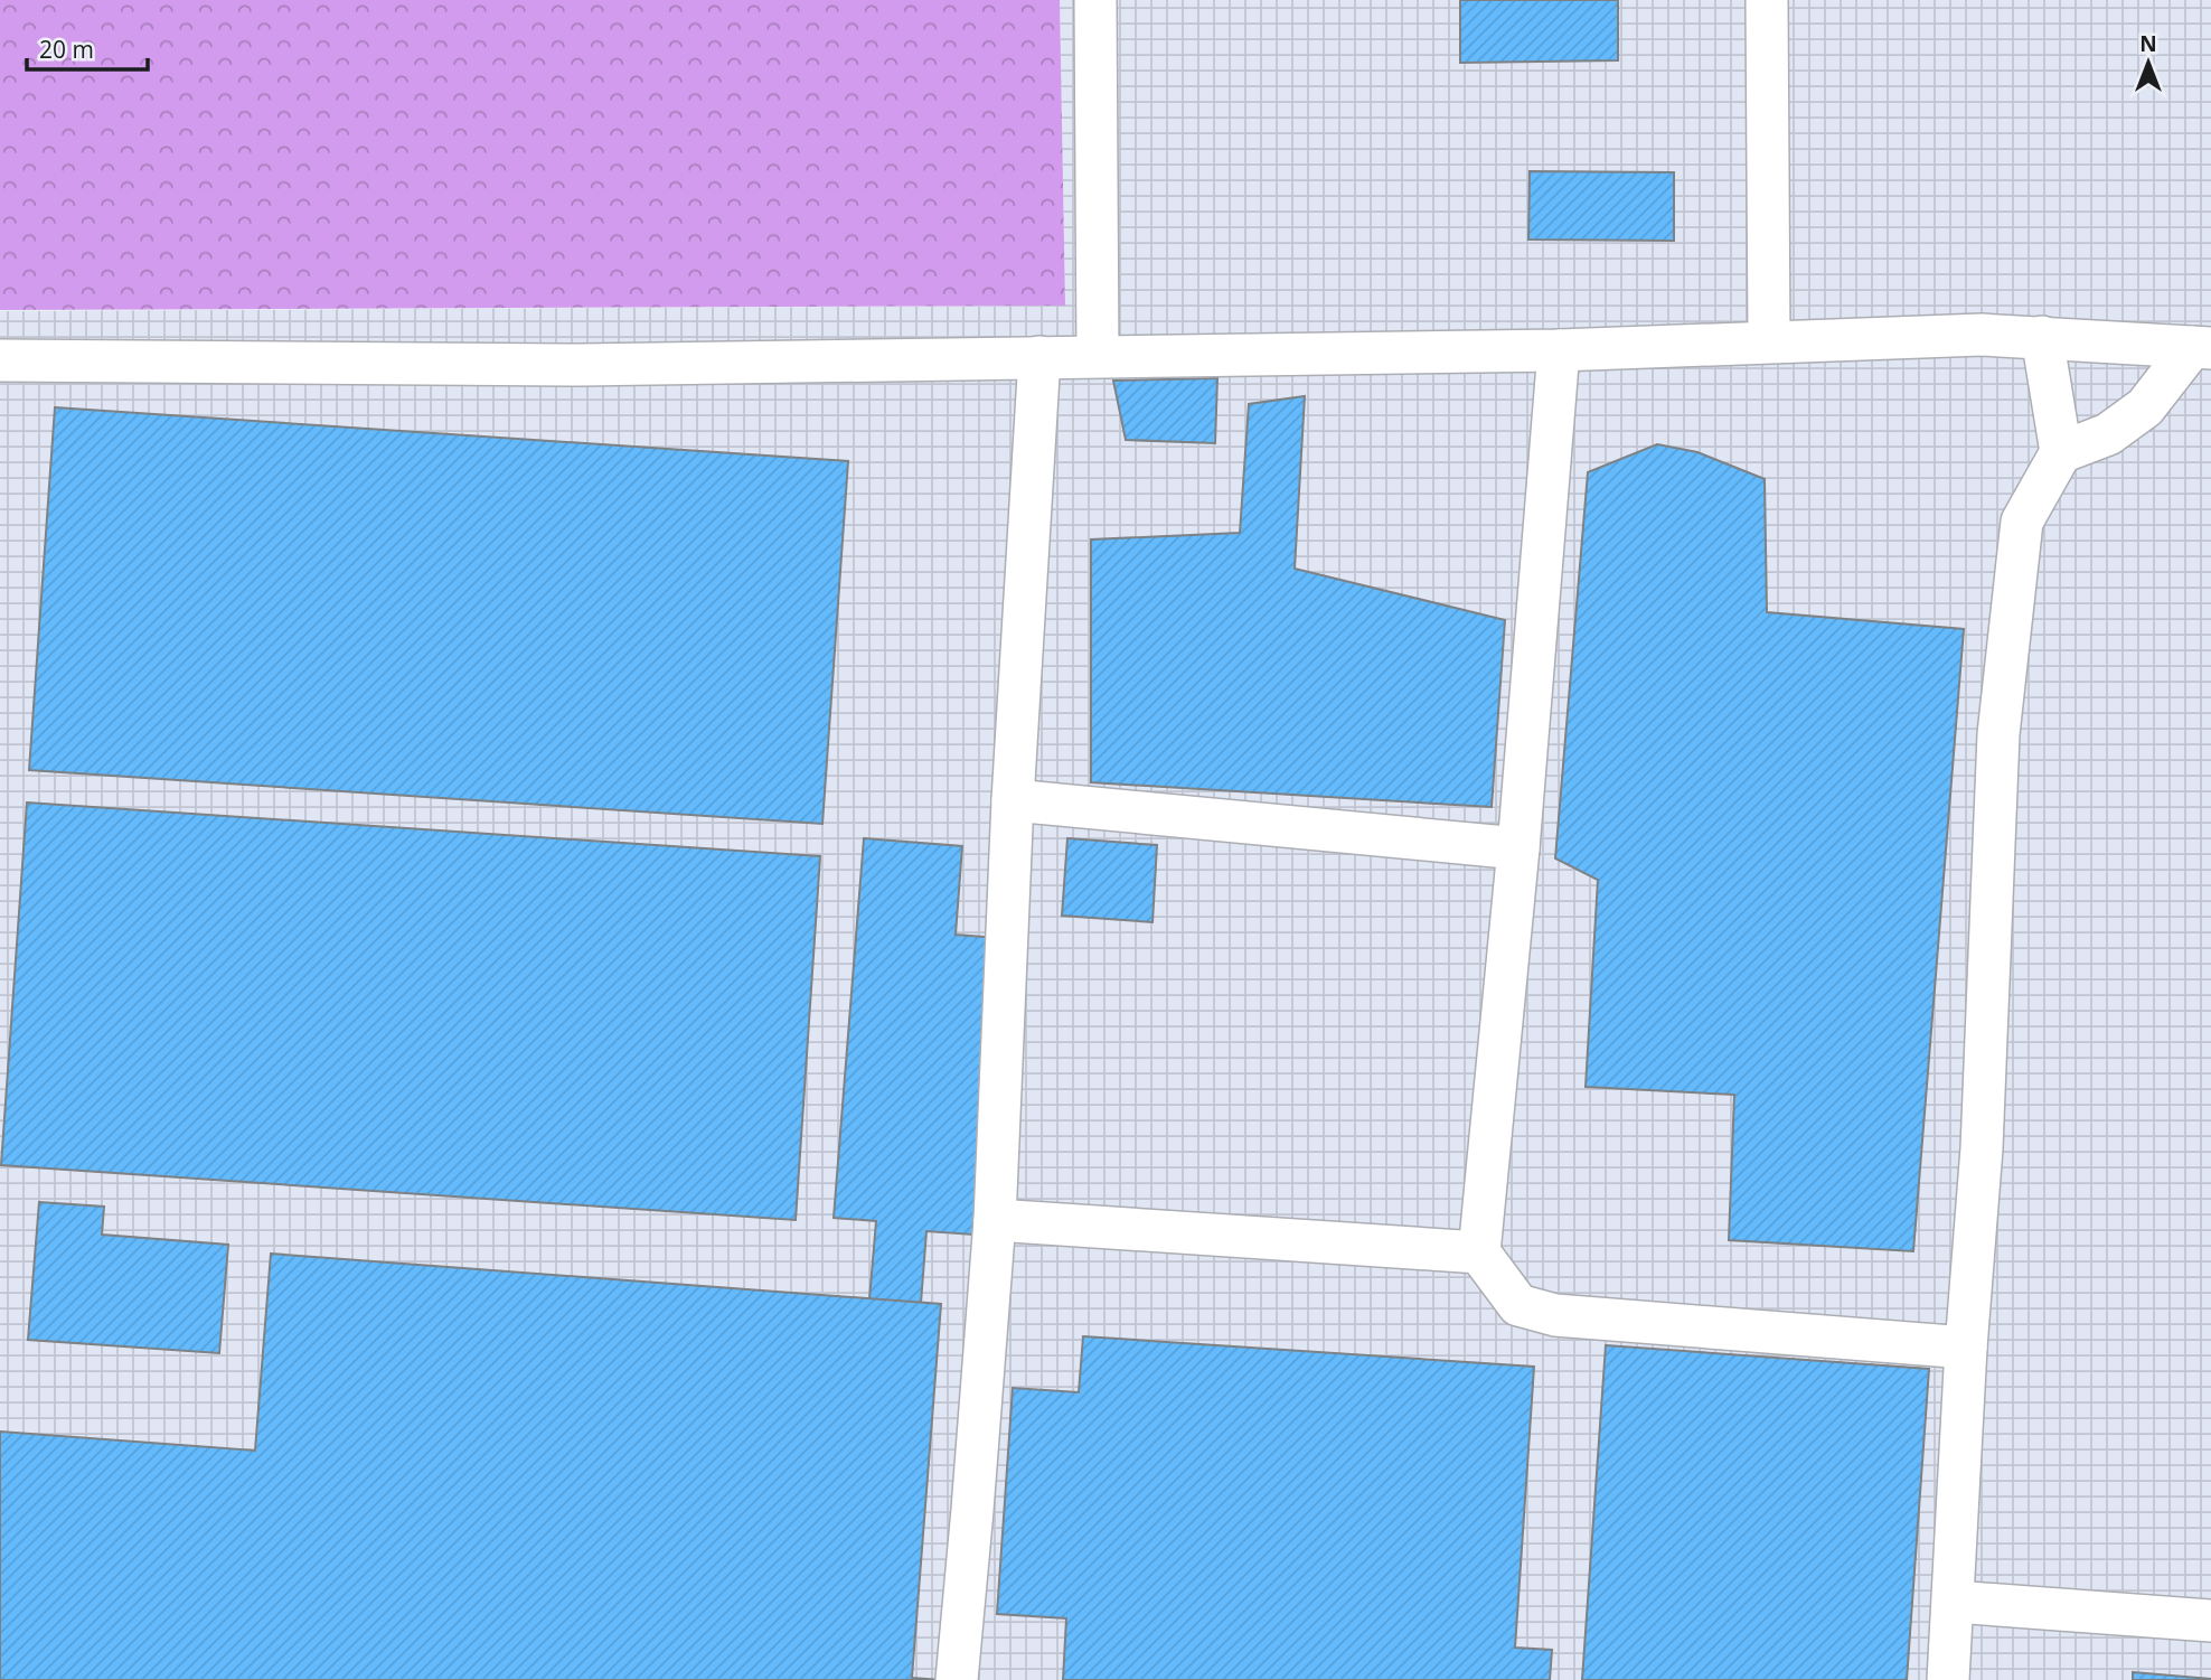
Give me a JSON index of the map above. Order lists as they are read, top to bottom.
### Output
{
  "scale_bar": "20 m",
  "north": "top"
}
